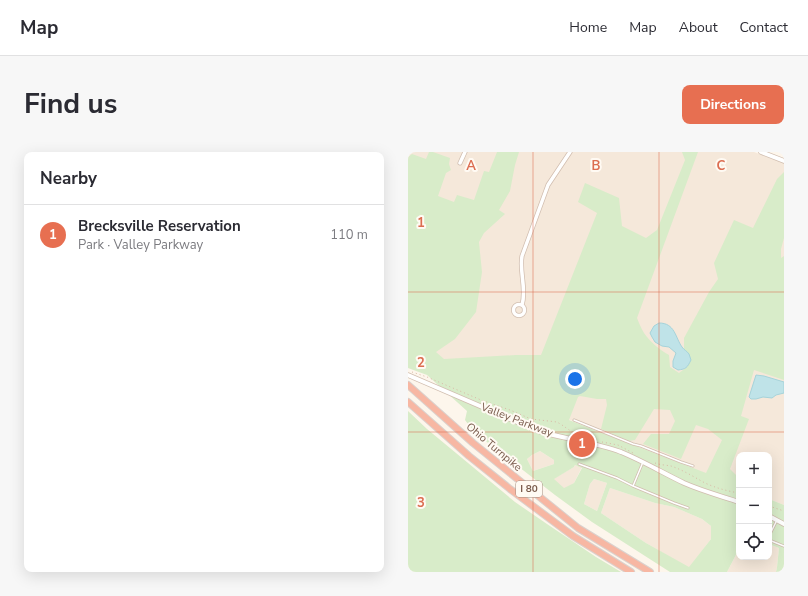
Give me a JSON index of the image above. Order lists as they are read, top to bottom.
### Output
{
  "streets": {
    "highway": ["Ohio Turnpike", "I 80"],
    "street": ["Valley Parkway"]
  },
  "page": {
    "header": "Map",
    "nav": [
      "Home",
      "Map",
      "About",
      "Contact"
    ],
    "title": "Find us",
    "buttons": "Directions",
    "heading": "Nearby",
    "list": [
      {
        "mark": "1",
        "name": "Brecksville Reservation",
        "note": "Park · Valley Parkway",
        "value": "110 m"
      }
    ],
    "pins": "1",
    "map_buttons": ["+", "−"]
  },
  "grid": {
    "columns": ["A", "B", "C"],
    "rows": ["1", "2", "3"]
  }
}
